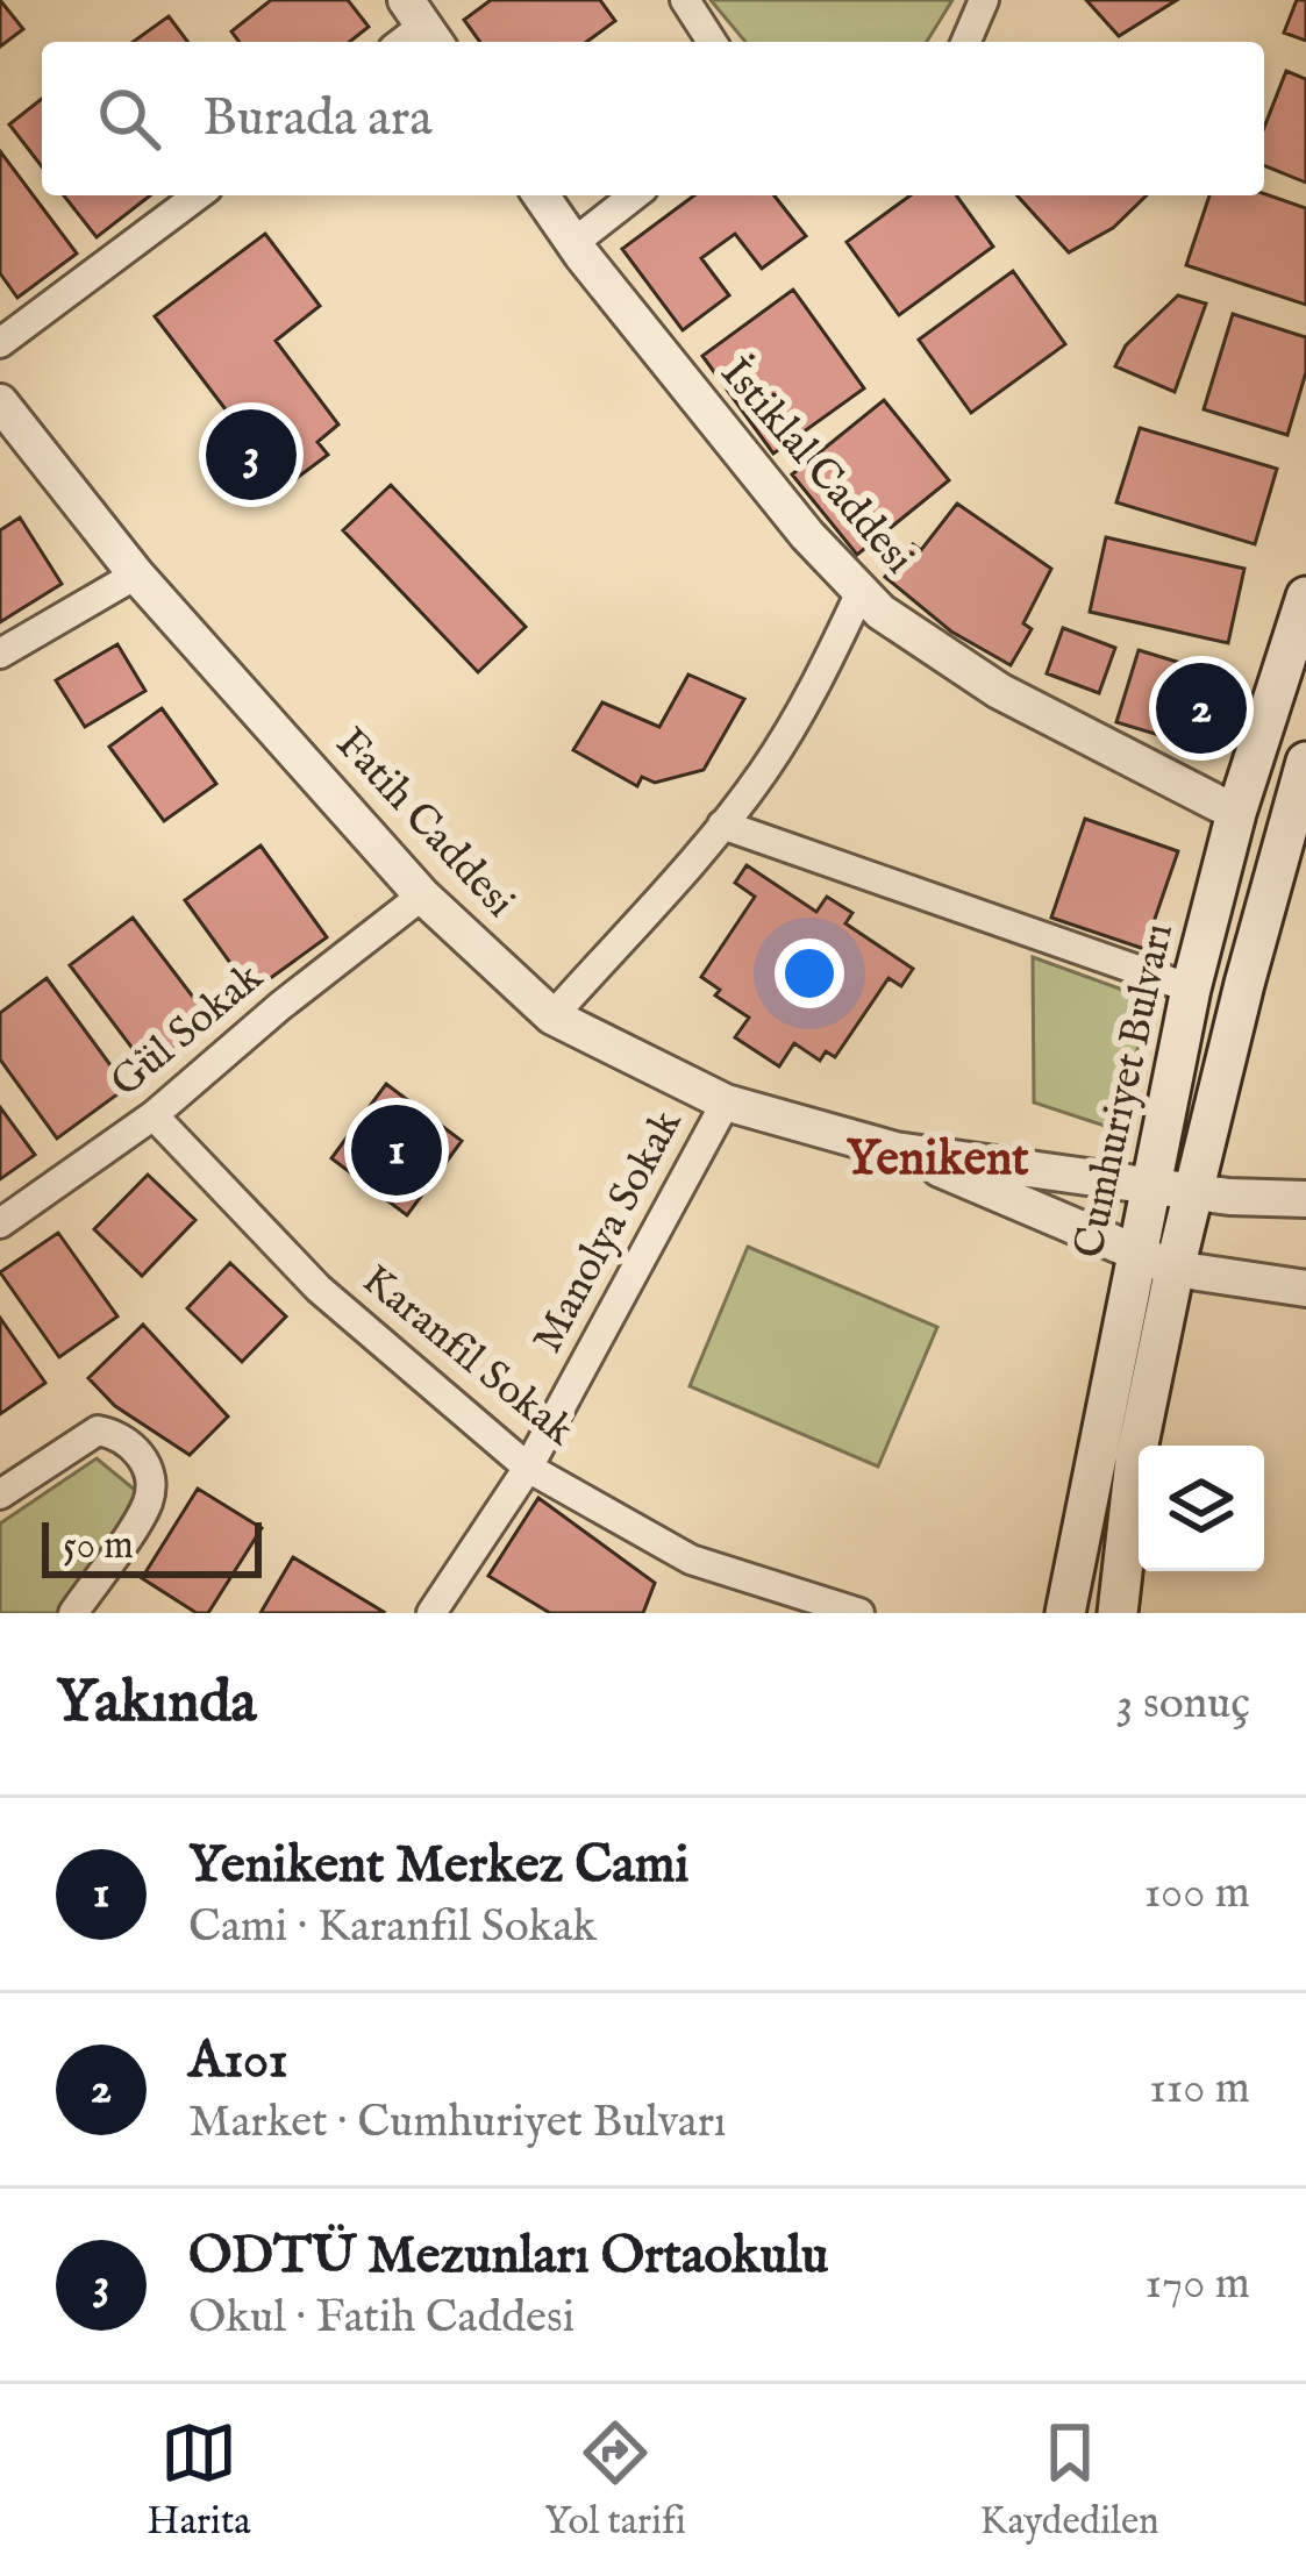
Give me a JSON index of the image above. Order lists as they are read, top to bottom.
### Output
{
  "streets": {
    "main road": ["Cumhuriyet Bulvarı"],
    "street": [
      "İstiklal Caddesi",
      "Fatih Caddesi",
      "Gül Sokak",
      "Manolya Sokak",
      "Karanfil Sokak"
    ]
  },
  "crossings": [
    ["İstiklal Caddesi", "Cumhuriyet Bulvarı"],
    ["Fatih Caddesi", "Gül Sokak"],
    ["Fatih Caddesi", "Cumhuriyet Bulvarı"],
    ["Fatih Caddesi", "Manolya Sokak"],
    ["Gül Sokak", "Karanfil Sokak"],
    ["Manolya Sokak", "Karanfil Sokak"]
  ],
  "districts": ["Yenikent"],
  "scale_bar": "50 m",
  "page": {
    "search": "Burada ara",
    "pins": ["3", "2", "1"],
    "scale": "50 m",
    "heading": ["Yakında", "3 sonuç"],
    "list": [
      {
        "mark": "1",
        "name": "Yenikent Merkez Cami",
        "note": "Cami · Karanfil Sokak",
        "value": "100 m"
      },
      {
        "mark": "2",
        "name": "A101",
        "note": "Market · Cumhuriyet Bulvarı",
        "value": "110 m"
      },
      {
        "mark": "3",
        "name": "ODTÜ Mezunları Ortaokulu",
        "note": "Okul · Fatih Caddesi",
        "value": "170 m"
      }
    ],
    "nav": ["Harita", "Yol tarifi", "Kaydedilen"]
  }
}
